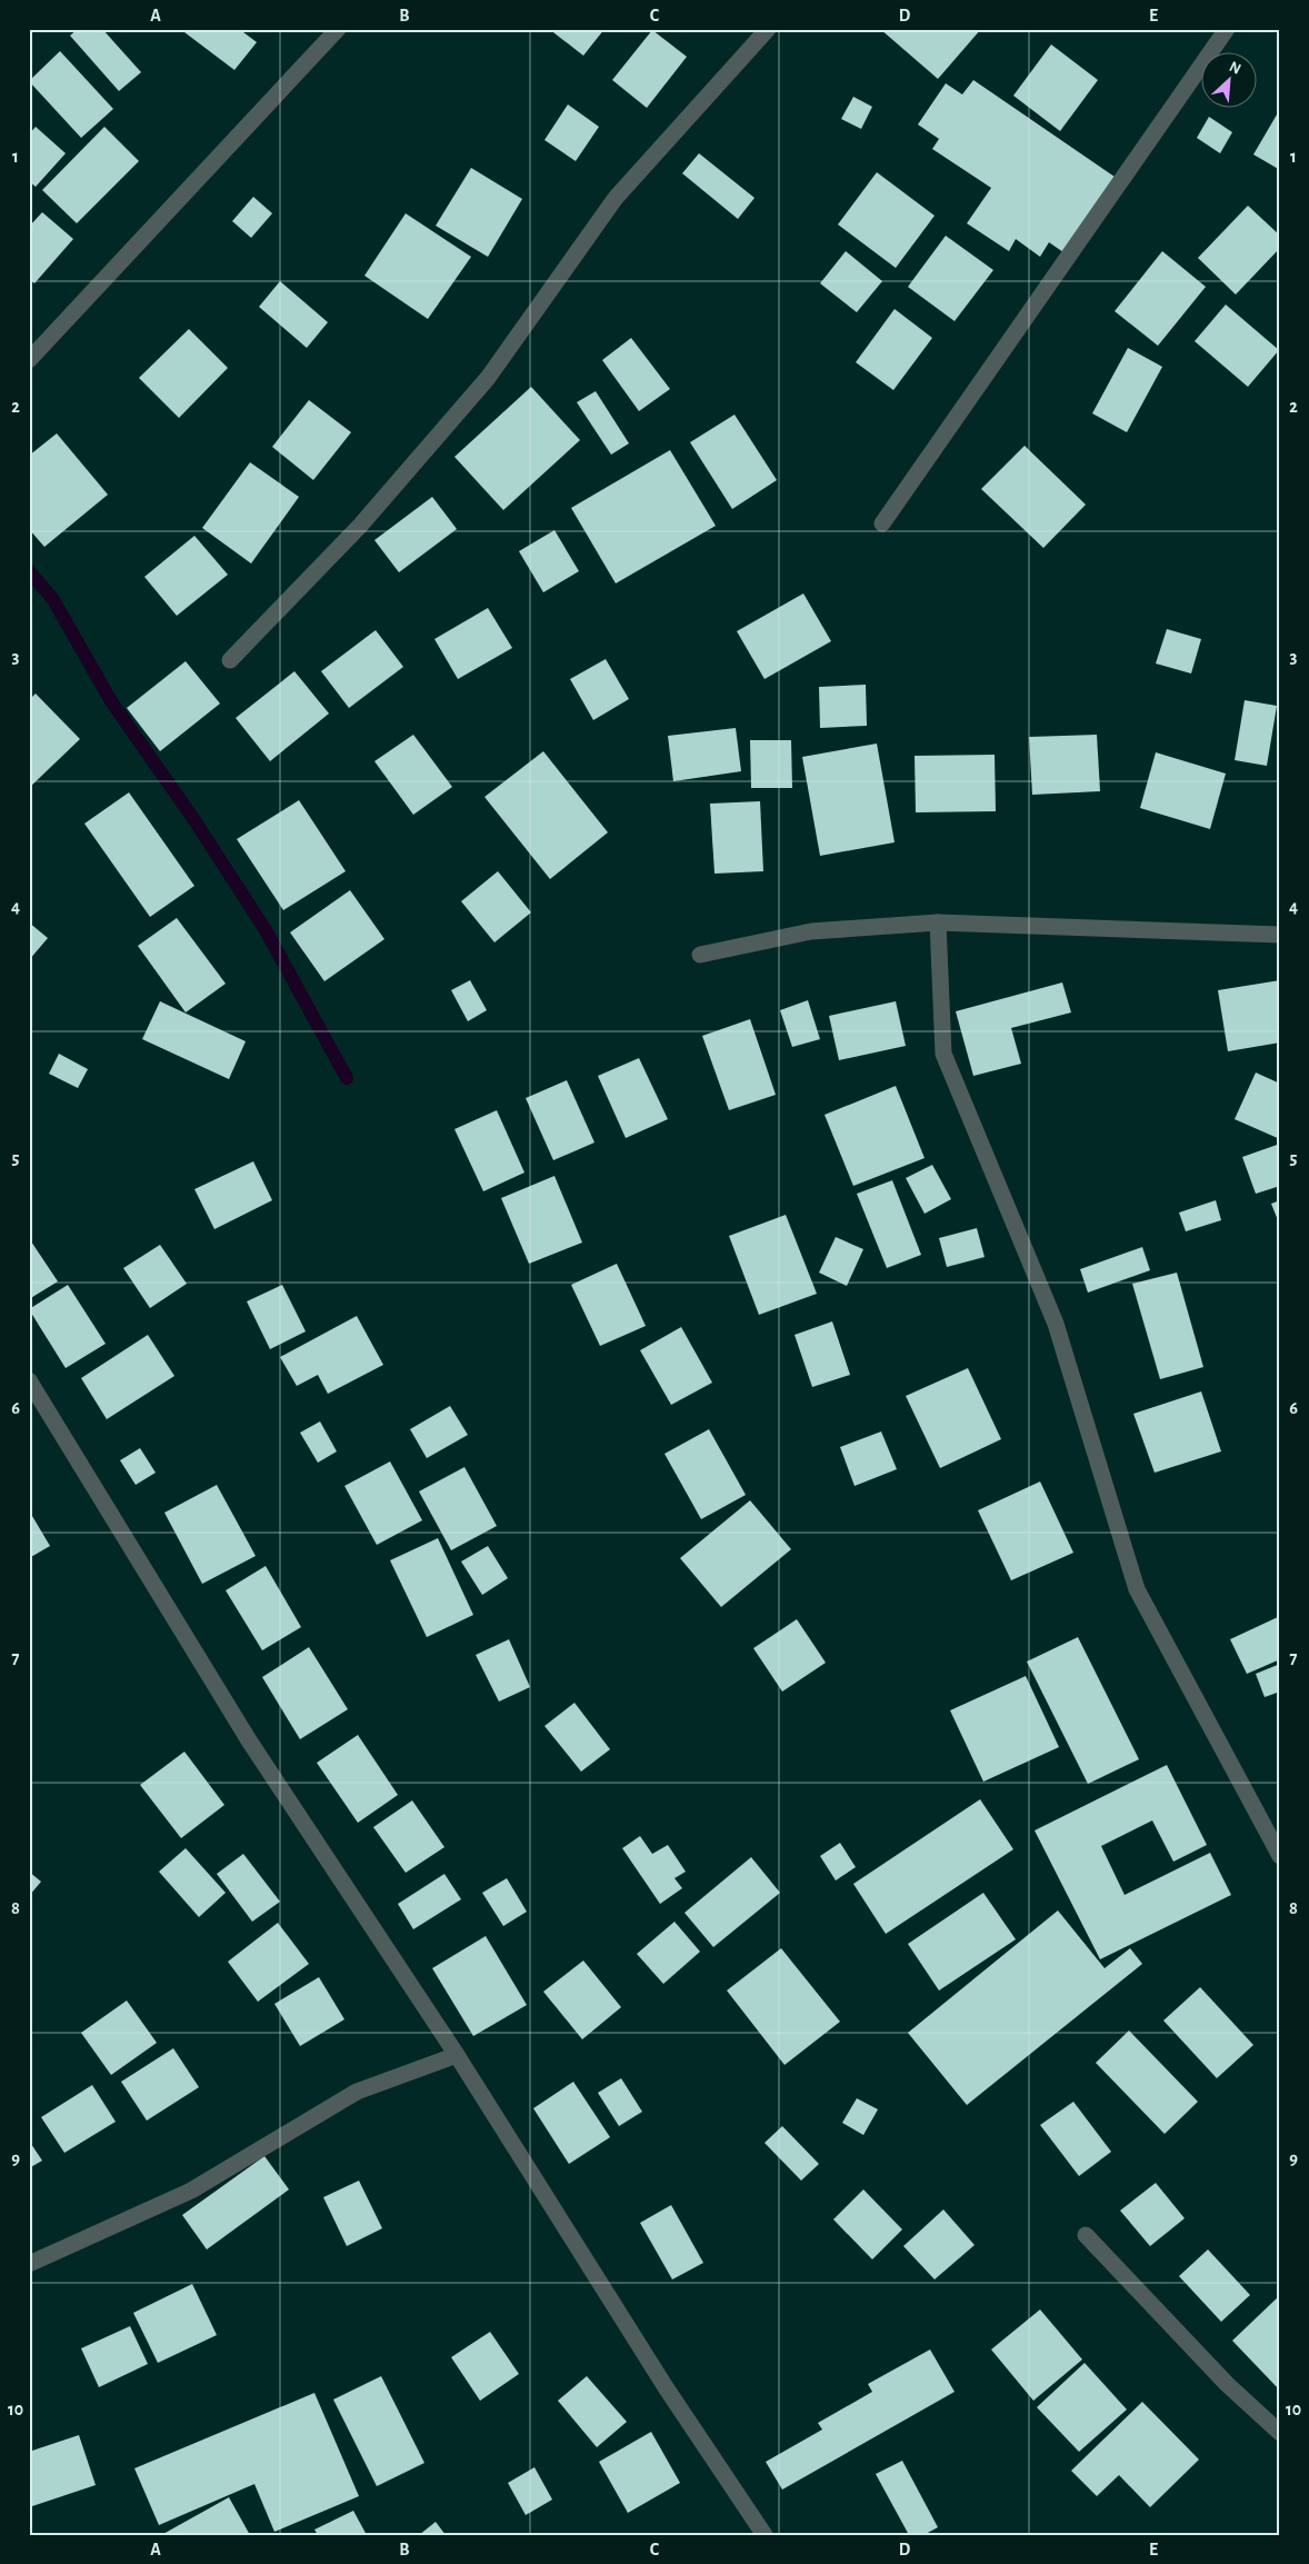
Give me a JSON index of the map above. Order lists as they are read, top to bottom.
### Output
{
  "north": "top right",
  "grid": {
    "columns": [
      "A",
      "B",
      "C",
      "D",
      "E"
    ],
    "rows": [
      "1",
      "2",
      "3",
      "4",
      "5",
      "6",
      "7",
      "8",
      "9",
      "10"
    ]
  }
}
